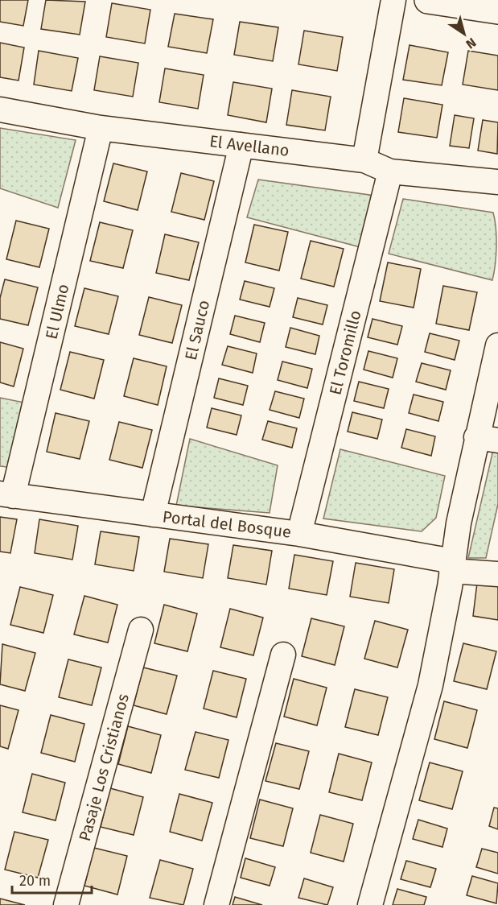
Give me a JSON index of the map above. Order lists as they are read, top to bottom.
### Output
{
  "streets": {
    "street": [
      "El Avellano",
      "El Ulmo",
      "El Sauco",
      "El Toromillo",
      "Portal del Bosque",
      "Pasaje Los Cristianos"
    ]
  },
  "crossings": [
    ["El Avellano", "El Ulmo"],
    ["El Avellano", "El Sauco"],
    ["El Avellano", "El Toromillo"],
    ["El Ulmo", "Portal del Bosque"],
    ["El Sauco", "Portal del Bosque"],
    ["El Toromillo", "Portal del Bosque"]
  ],
  "scale_bar": "20 m",
  "north": "bottom right"
}
